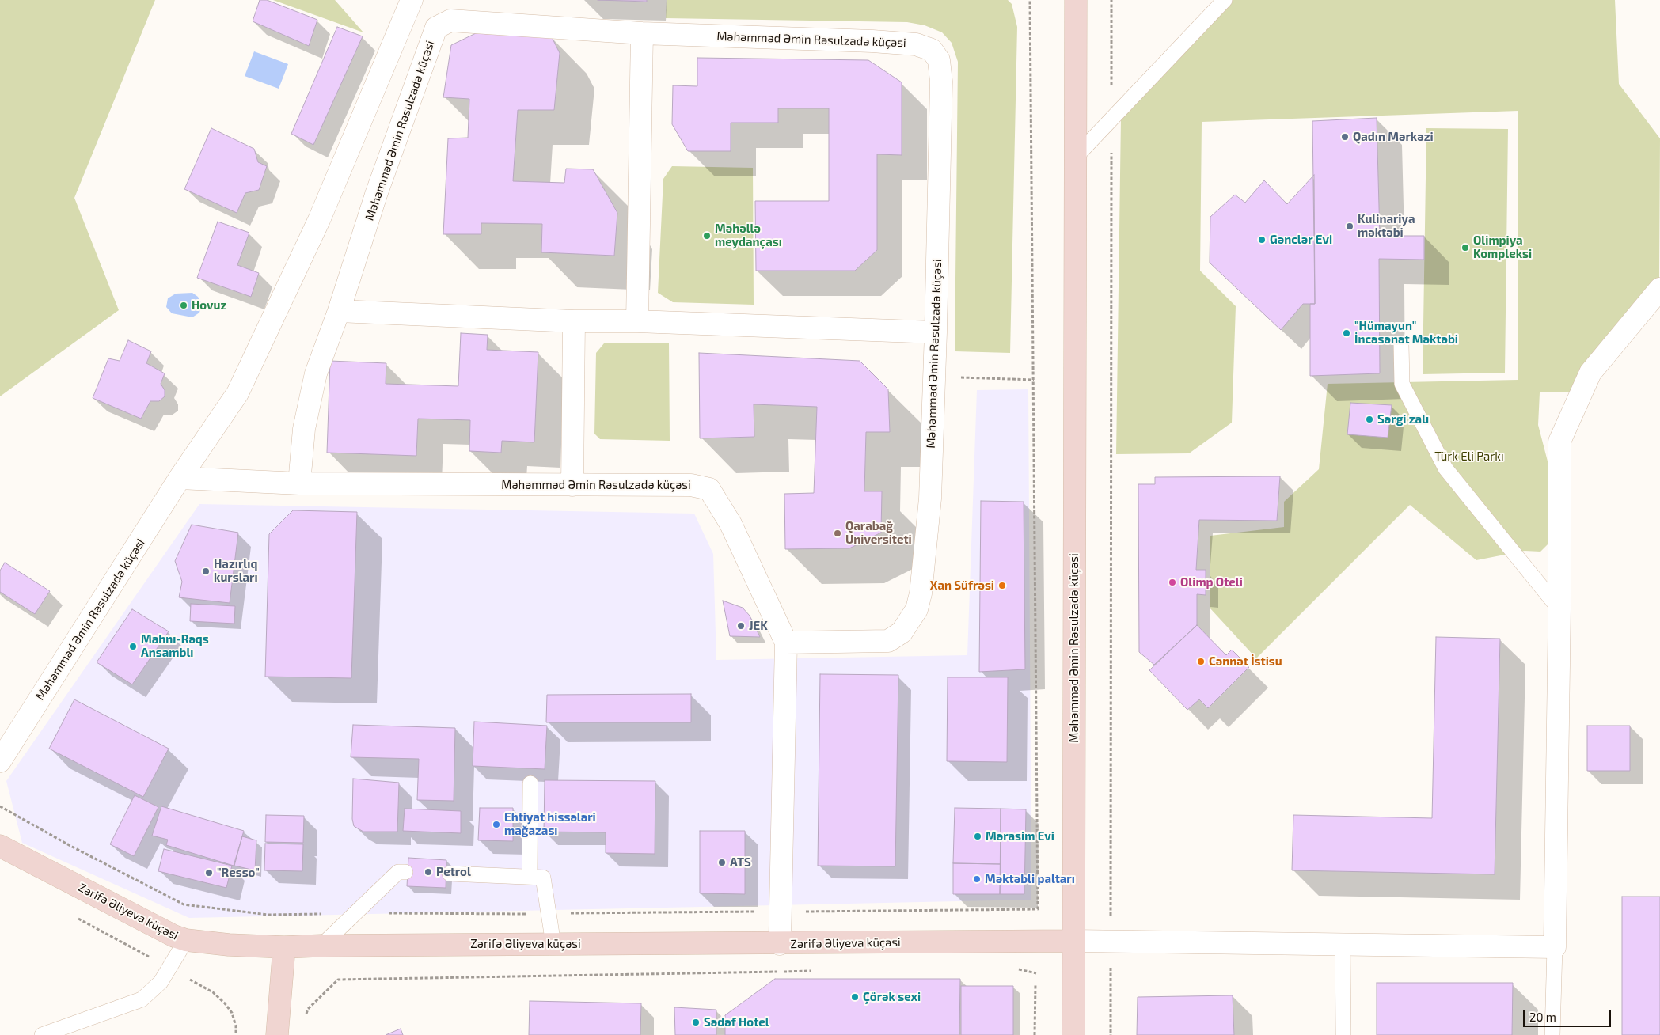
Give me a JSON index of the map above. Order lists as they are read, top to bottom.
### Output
{
  "streets": {
    "main road": ["Məhəmməd Əmin Rəsulzadə küçəsi", "Zərifə Əliyeva küçəsi"]
  },
  "crossings": [
    ["Məhəmməd Əmin Rəsulzadə küçəsi", "Zərifə Əliyeva küçəsi"]
  ],
  "parks": ["Türk Eli Parkı"],
  "places": [
    "Qadın Mərkəzi",
    "Kulinariya məktəbi",
    "Məhəllə meydançası",
    "Gənclər Evi",
    "Olimpiya Kompleksi",
    "Hovuz",
    "\"Hümayun\" İncəsənət Məktəbi",
    "Sərgi zalı",
    "Qarabağ Universiteti",
    "Hazırlıq kursları",
    "Olimp Oteli",
    "Xan Süfrəsi",
    "JEK",
    "Mahnı-Rəqs Ansamblı",
    "Cənnət İstisu",
    "Ehtiyat hissələri mağazası",
    "Mərasim Evi",
    "ATS",
    "Petrol",
    "\"Resso\"",
    "Məktəbli paltarı",
    "Çörək sexi",
    "Sədəf Hotel"
  ],
  "scale_bar": "20 m"
}
